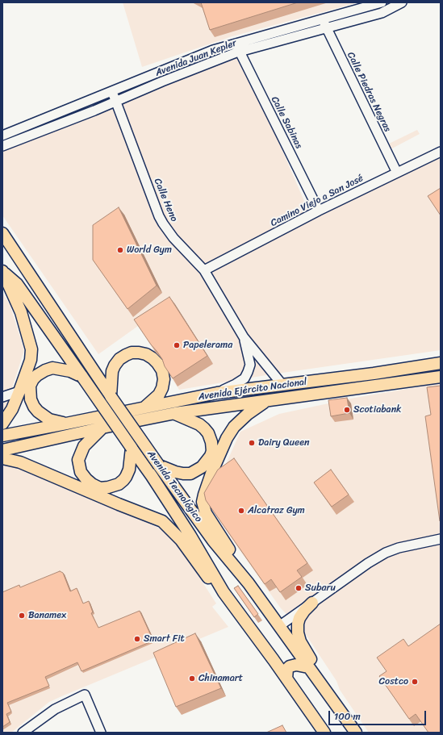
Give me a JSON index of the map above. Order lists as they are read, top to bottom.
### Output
{
  "streets": {
    "main road": ["Avenida Ejército Nacional", "Avenida Tecnológico"],
    "street": [
      "Avenida Juan Kepler",
      "Calle Piedras Negras",
      "Calle Sabinas",
      "Calle Heno",
      "Camino Viejo a San José"
    ]
  },
  "crossings": [
    ["Avenida Juan Kepler", "Calle Piedras Negras"],
    ["Avenida Juan Kepler", "Calle Sabinas"],
    ["Avenida Juan Kepler", "Calle Heno"],
    ["Calle Piedras Negras", "Camino Viejo a San José"],
    ["Calle Sabinas", "Camino Viejo a San José"],
    ["Calle Heno", "Camino Viejo a San José"],
    ["Calle Heno", "Avenida Ejército Nacional"]
  ],
  "places": [
    "World Gym",
    "Papelerama",
    "Scotiabank",
    "Dairy Queen",
    "Alcatraz Gym",
    "Subaru",
    "Banamex",
    "Smart Fit",
    "Chinamart",
    "Costco"
  ],
  "scale_bar": "100 m"
}
